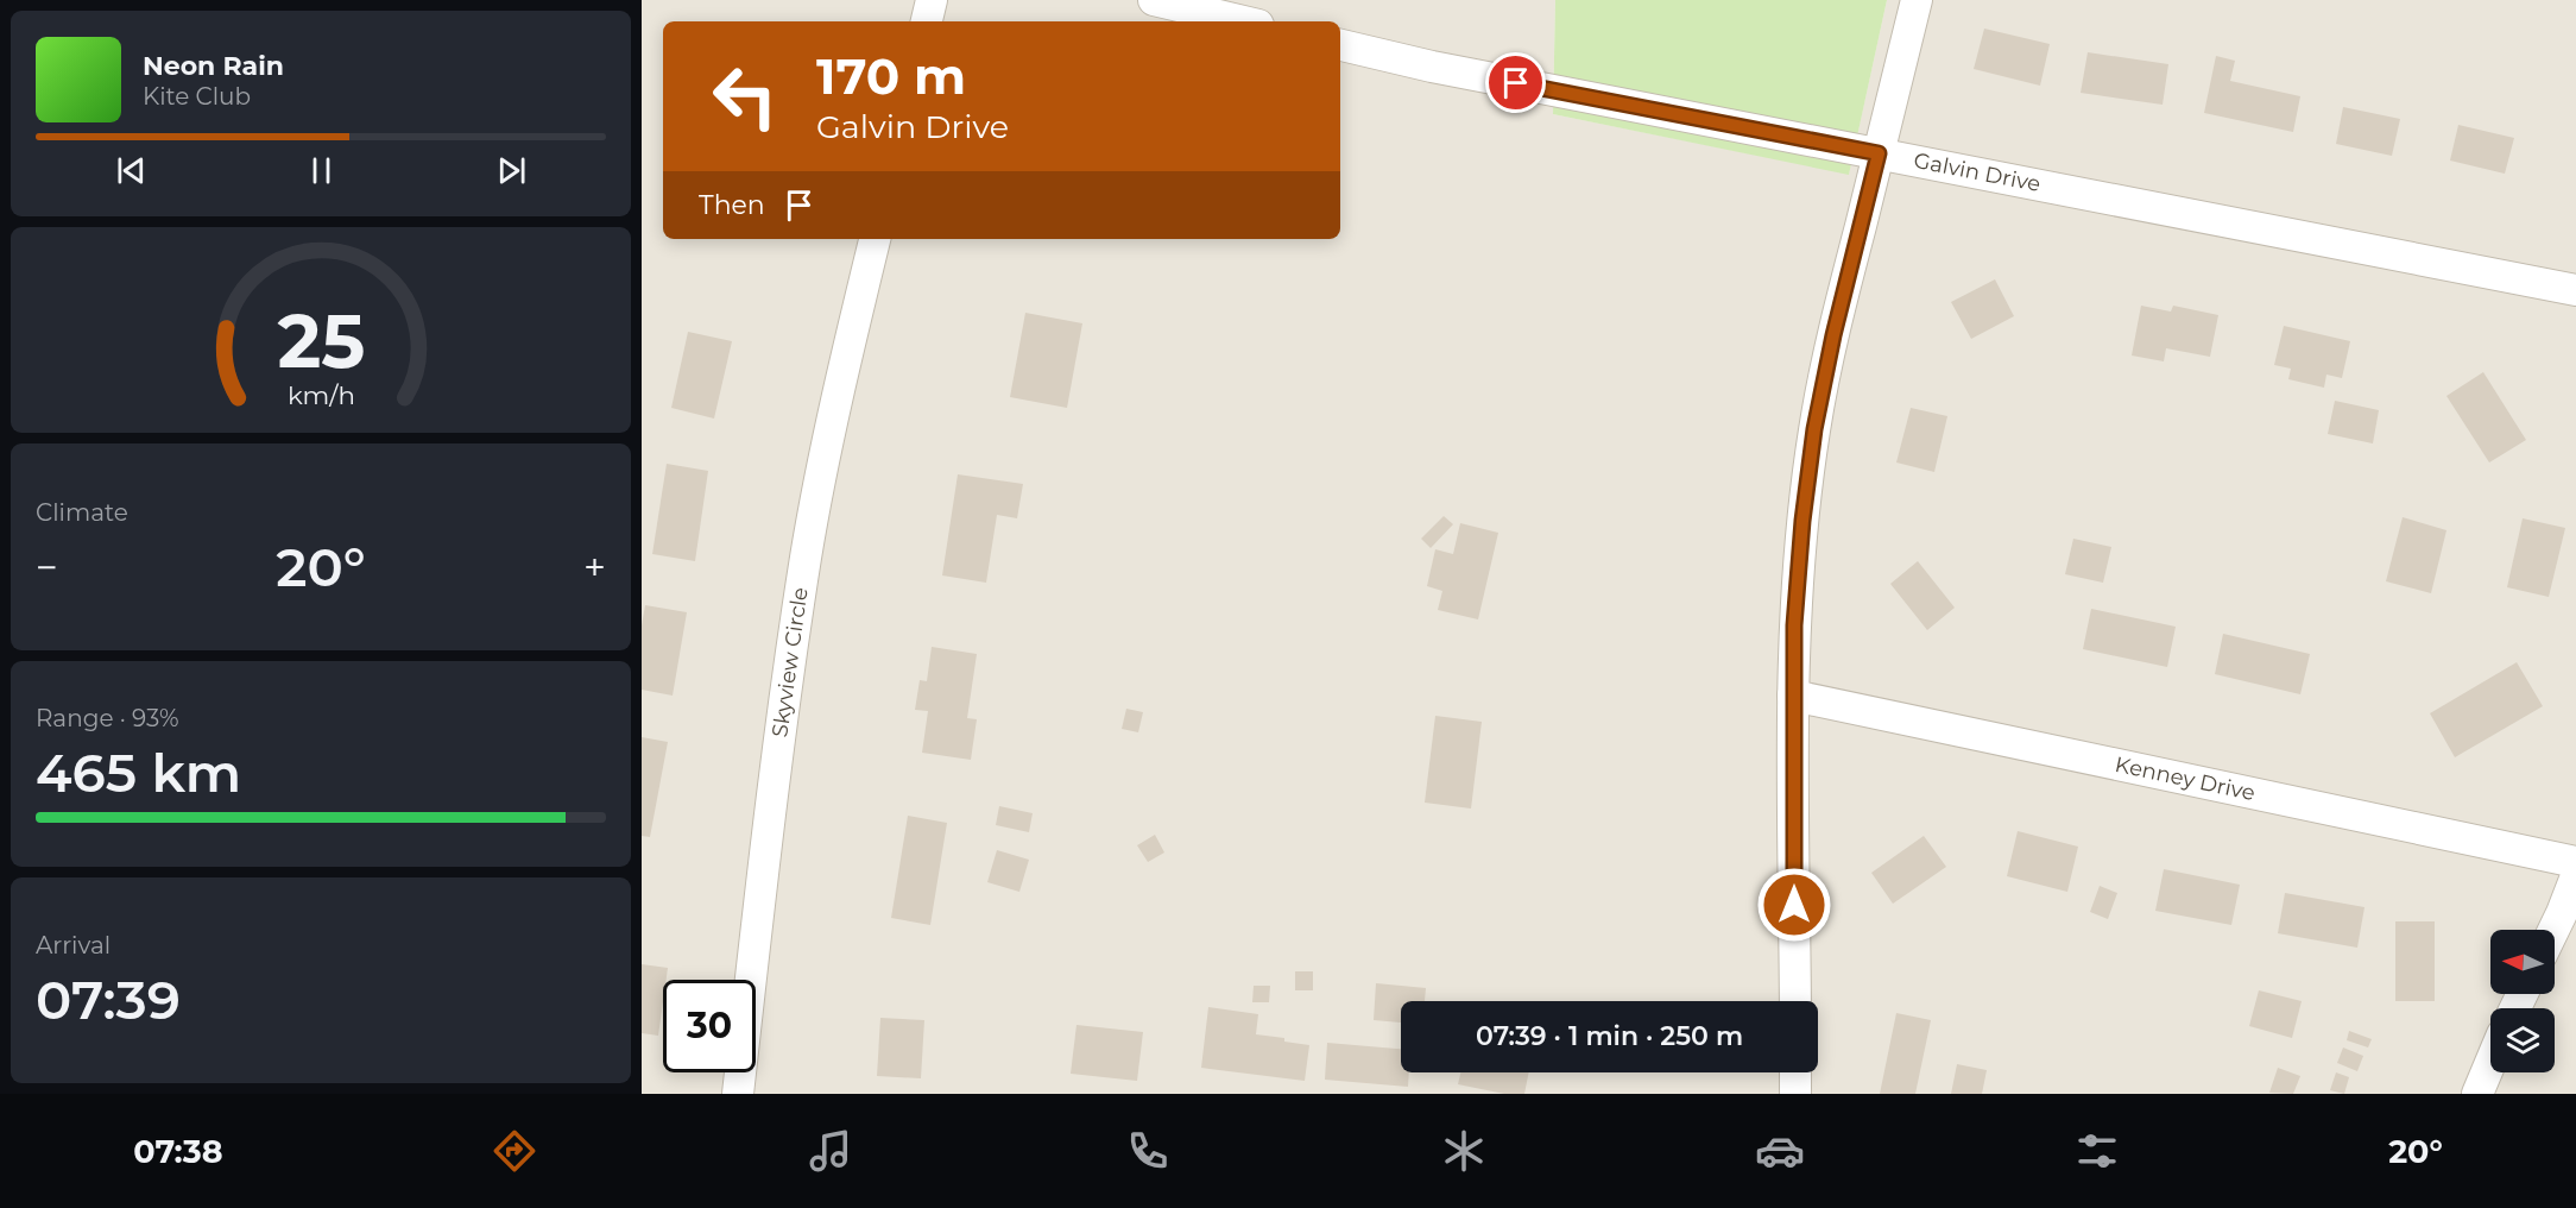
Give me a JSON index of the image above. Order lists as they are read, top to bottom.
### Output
{
  "streets": {
    "street": ["Galvin Drive", "Skyview Circle", "Kenney Drive"]
  },
  "north": "left",
  "page": {
    "turn": ["170 m", "Galvin Drive"],
    "song": ["Neon Rain", "Kite Club"],
    "then": "Then",
    "tile": [
      "Climate",
      ["Range · 93%", "465 km"],
      ["Arrival", "07:39"]
    ],
    "heat": ["−", "20°", "+"],
    "limit": "30",
    "trip": "07:39 · 1 min · 250 m",
    "tabs": ["07:38", "20°"],
    "gauge": ["25", "km/h"]
  }
}
